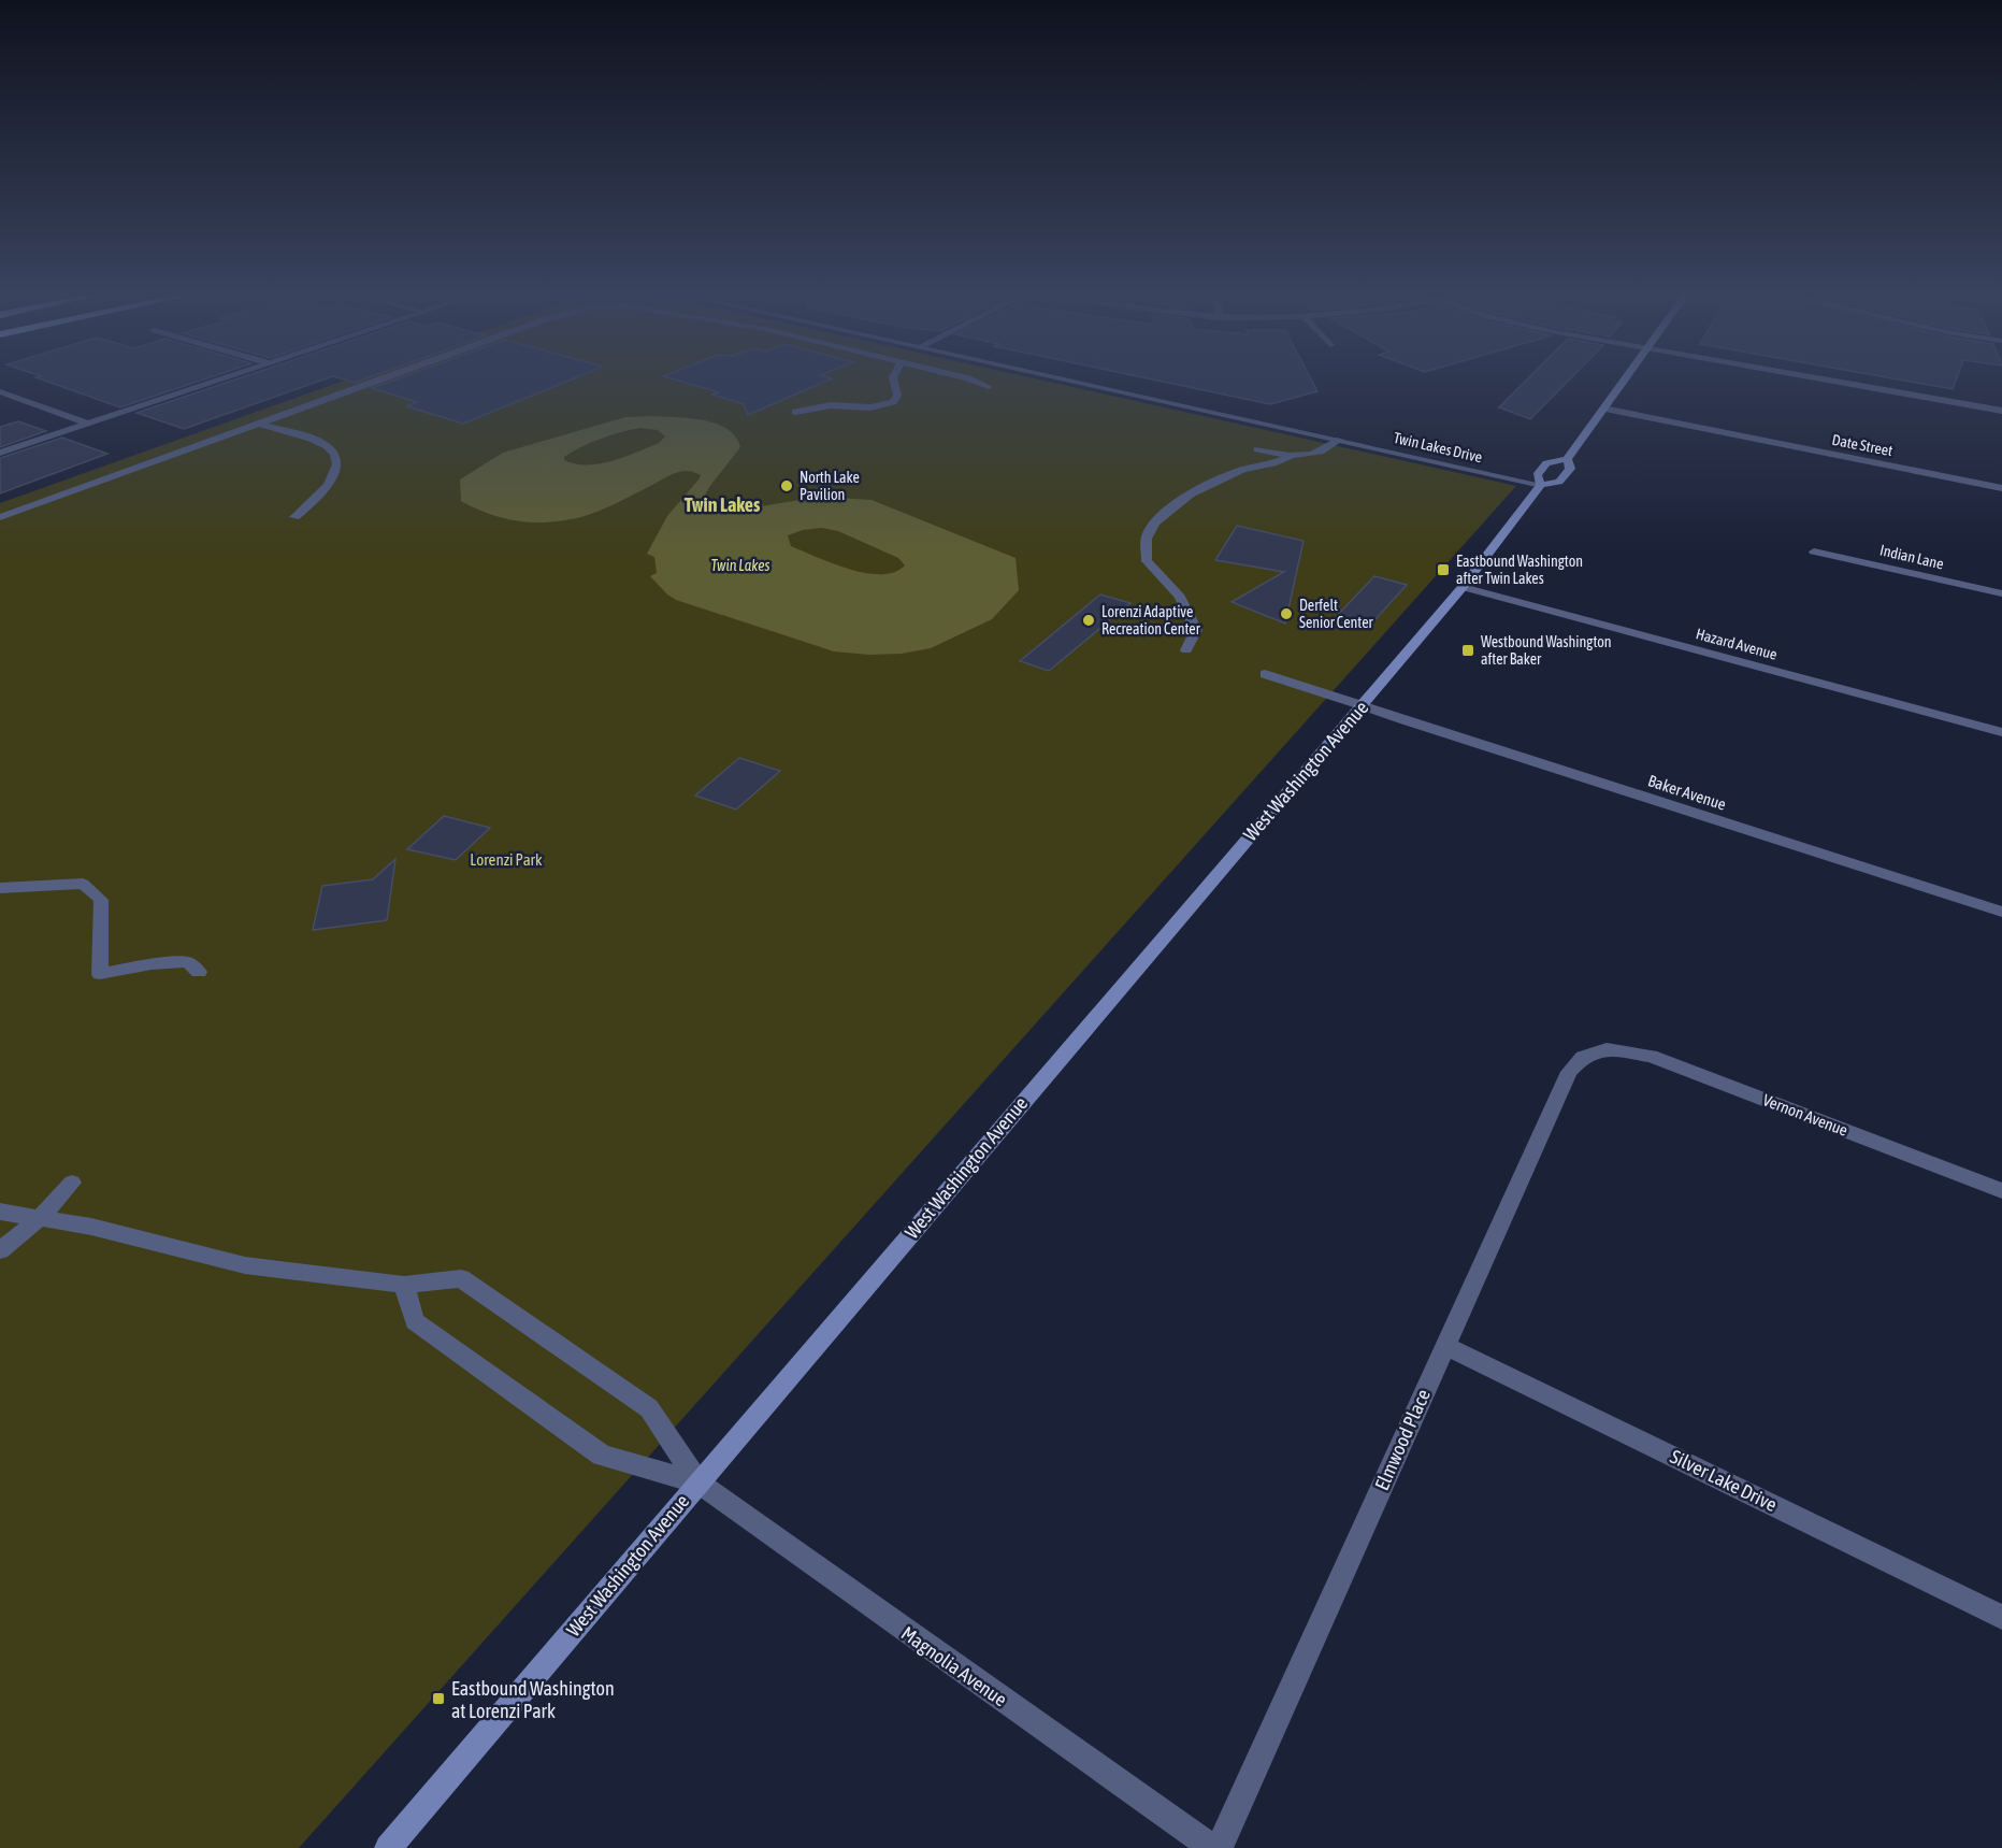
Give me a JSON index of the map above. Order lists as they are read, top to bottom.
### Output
{
  "streets": {
    "main road": ["West Washington Avenue"],
    "street": [
      "Date Street",
      "Twin Lakes Drive",
      "Indian Lane",
      "Hazard Avenue",
      "Baker Avenue",
      "Vernon Avenue",
      "Elmwood Place",
      "Silver Lake Drive",
      "Magnolia Avenue"
    ]
  },
  "crossings": [
    ["Date Street", "West Washington Avenue"],
    ["Twin Lakes Drive", "West Washington Avenue"],
    ["Hazard Avenue", "West Washington Avenue"],
    ["West Washington Avenue", "Baker Avenue"],
    ["West Washington Avenue", "Magnolia Avenue"],
    ["Vernon Avenue", "Elmwood Place"],
    ["Elmwood Place", "Silver Lake Drive"]
  ],
  "districts": ["Twin Lakes"],
  "water": ["Twin Lakes"],
  "parks": ["Lorenzi Park"],
  "places": {
    "other": ["North Lake Pavilion", "Derfelt Senior Center", "Lorenzi Adaptive Recreation Center"],
    "transit": ["Eastbound Washington after Twin Lakes", "Westbound Washington after Baker", "Eastbound Washington at Lorenzi Park"]
  }
}
